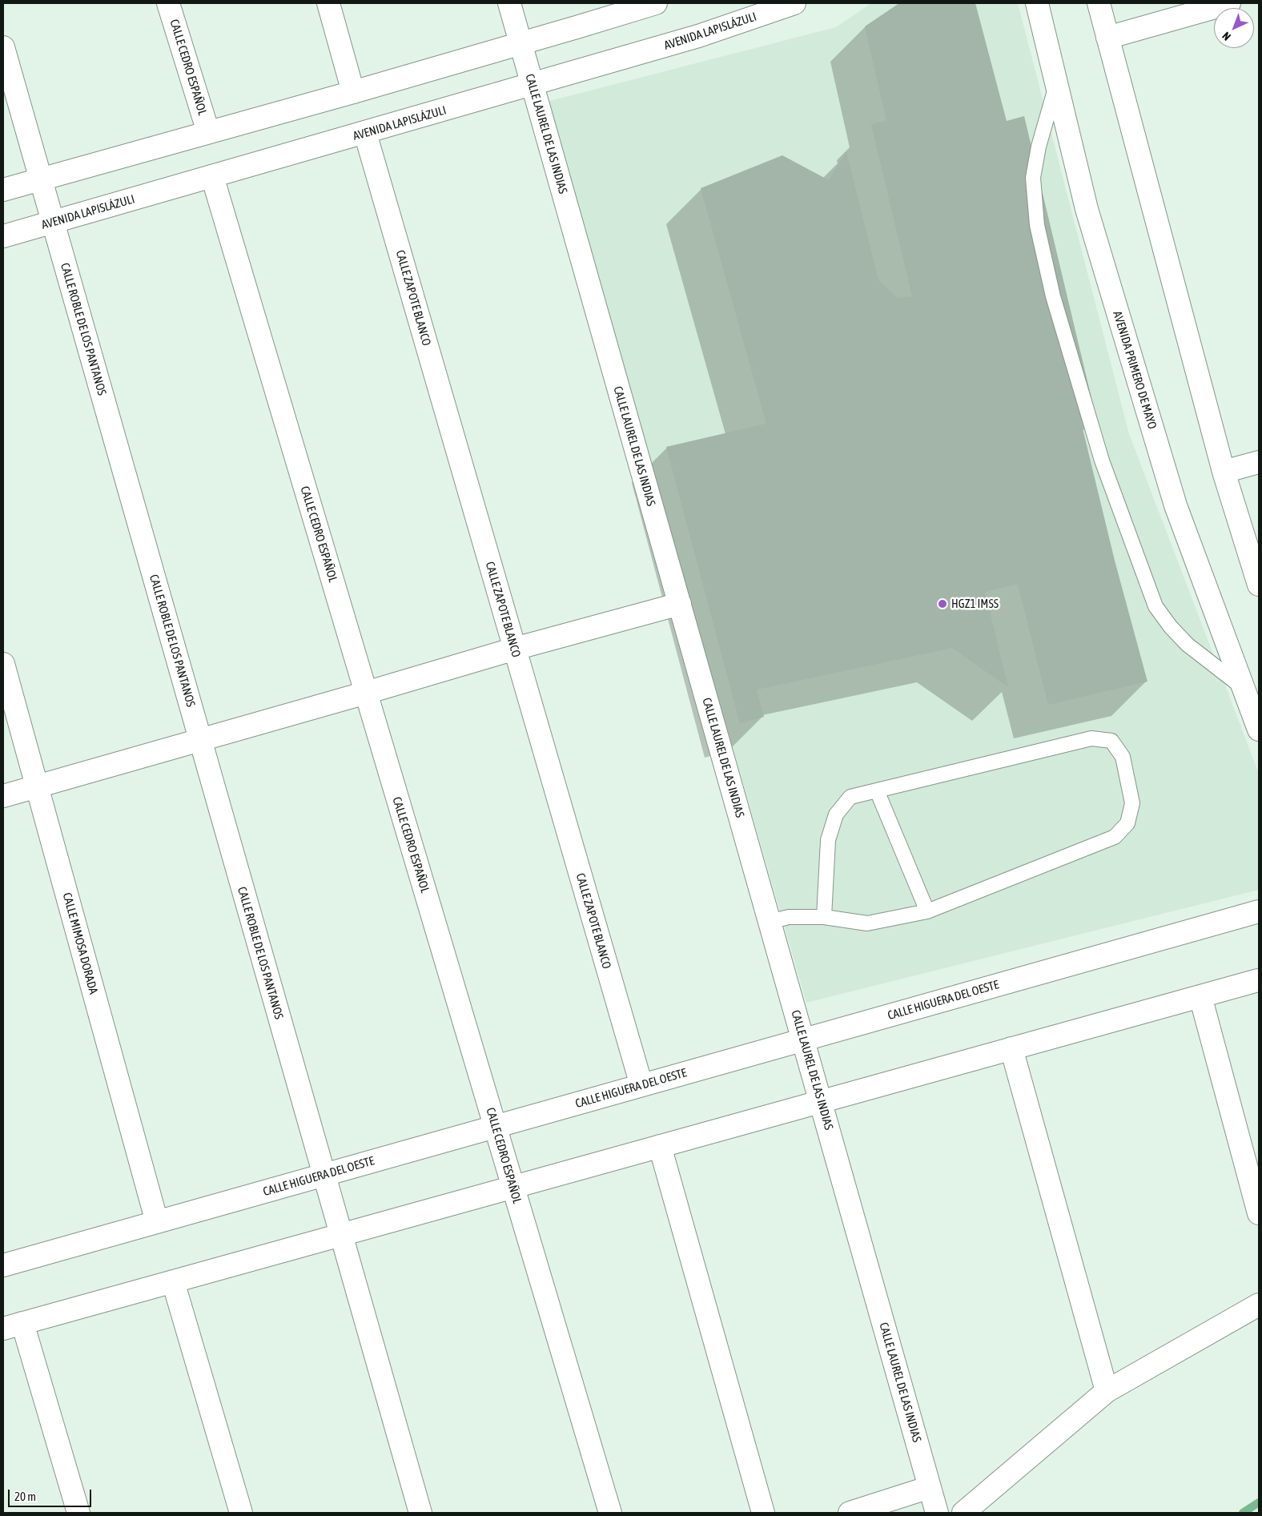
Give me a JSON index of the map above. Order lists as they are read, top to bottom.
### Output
{
  "streets": {
    "street": [
      "AVENIDA LAPISLÁZULI",
      "CALLE CEDRO ESPAÑOL",
      "CALLE LAUREL DE LAS INDIAS",
      "CALLE ZAPOTE BLANCO",
      "CALLE ROBLE DE LOS PANTANOS",
      "AVENIDA PRIMERO DE MAYO",
      "CALLE MIMOSA DORADA",
      "CALLE HIGUERA DEL OESTE"
    ]
  },
  "crossings": [
    ["AVENIDA LAPISLÁZULI", "CALLE CEDRO ESPAÑOL"],
    ["AVENIDA LAPISLÁZULI", "CALLE LAUREL DE LAS INDIAS"],
    ["AVENIDA LAPISLÁZULI", "CALLE ZAPOTE BLANCO"],
    ["AVENIDA LAPISLÁZULI", "CALLE ROBLE DE LOS PANTANOS"],
    ["CALLE CEDRO ESPAÑOL", "CALLE HIGUERA DEL OESTE"],
    ["CALLE LAUREL DE LAS INDIAS", "CALLE HIGUERA DEL OESTE"],
    ["CALLE ZAPOTE BLANCO", "CALLE HIGUERA DEL OESTE"],
    ["CALLE ROBLE DE LOS PANTANOS", "CALLE HIGUERA DEL OESTE"],
    ["CALLE MIMOSA DORADA", "CALLE HIGUERA DEL OESTE"]
  ],
  "places": ["HGZ1 IMSS"],
  "scale_bar": "20 m",
  "north": "bottom left"
}
